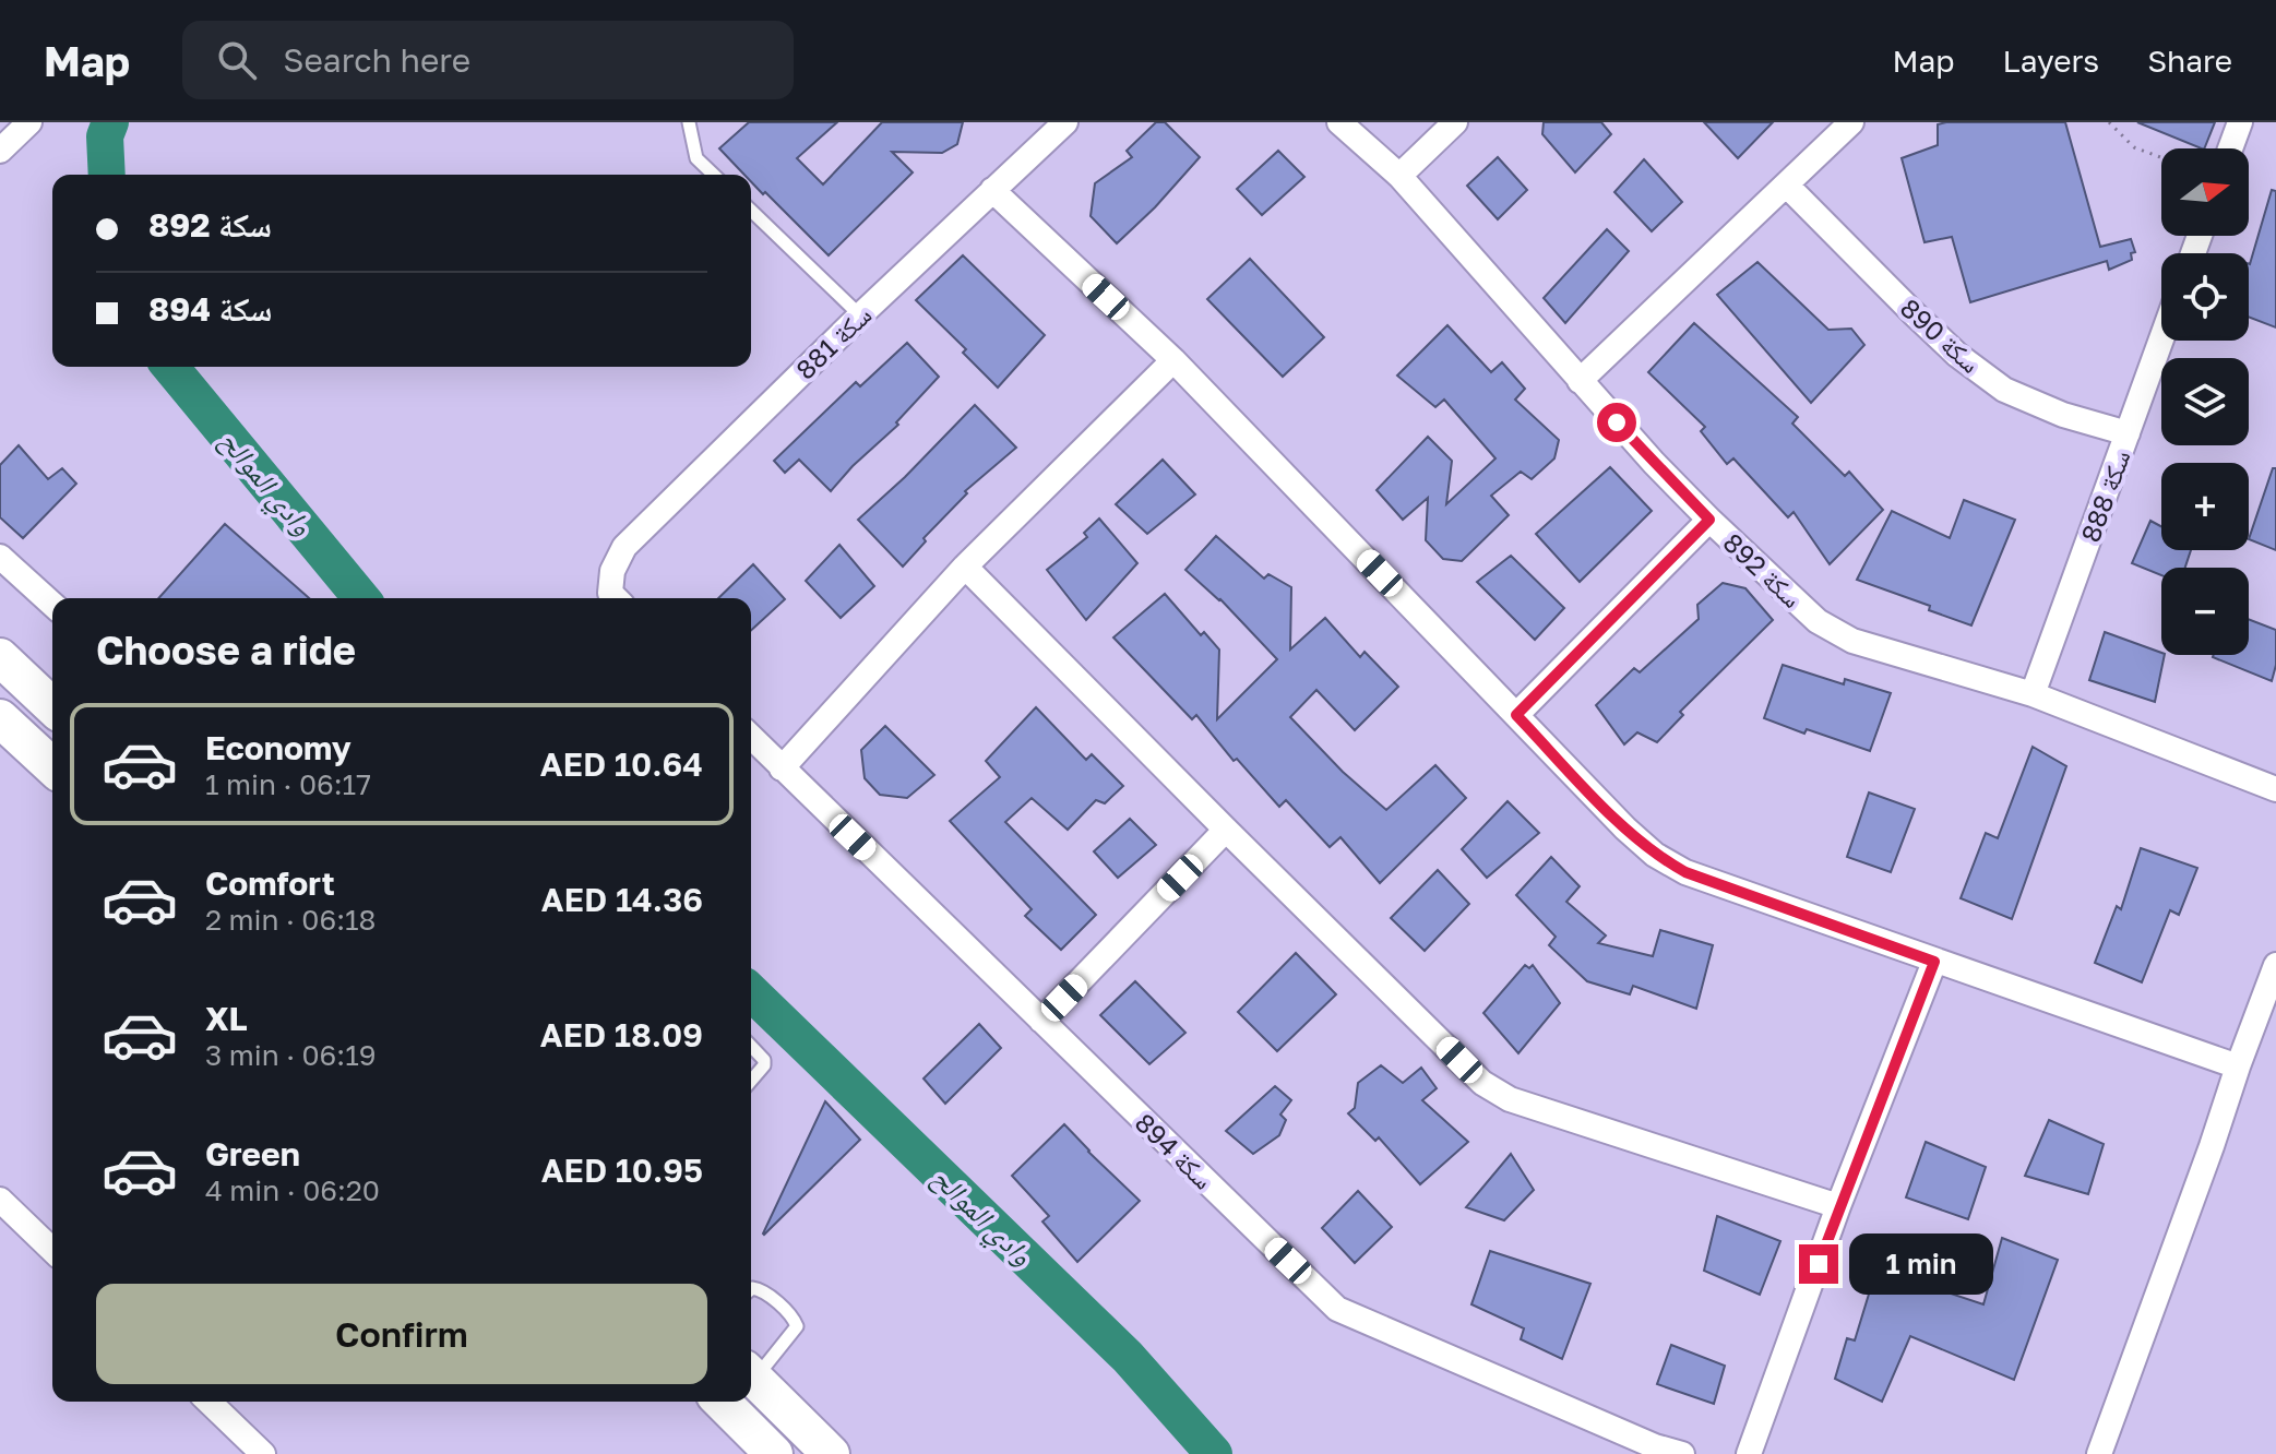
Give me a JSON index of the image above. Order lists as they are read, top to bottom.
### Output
{
  "streets": {
    "street": [
      "سكة 890",
      "سكة 881",
      "سكة 888",
      "سكة 892",
      "سكة 894"
    ]
  },
  "crossings": [
    ["سكة 890", "سكة 888"],
    ["سكة 888", "سكة 892"]
  ],
  "water": ["وادي الموالح"],
  "north": "right",
  "page": {
    "header": "Map",
    "search": "Search here",
    "nav": ["Map", "Layers", "Share"],
    "map_buttons": ["+", "−"],
    "banner": ["سكة 892", "سكة 894"],
    "heading": "Choose a ride",
    "list": [
      {
        "name": "Economy",
        "note": "1 min · 06:17",
        "value": "AED 10.64"
      },
      {
        "name": "Comfort",
        "note": "2 min · 06:18",
        "value": "AED 14.36"
      },
      {
        "name": "XL",
        "note": "3 min · 06:19",
        "value": "AED 18.09"
      },
      {
        "name": "Green",
        "note": "4 min · 06:20",
        "value": "AED 10.95"
      }
    ],
    "bubble": "1 min",
    "buttons": "Confirm"
  }
}
